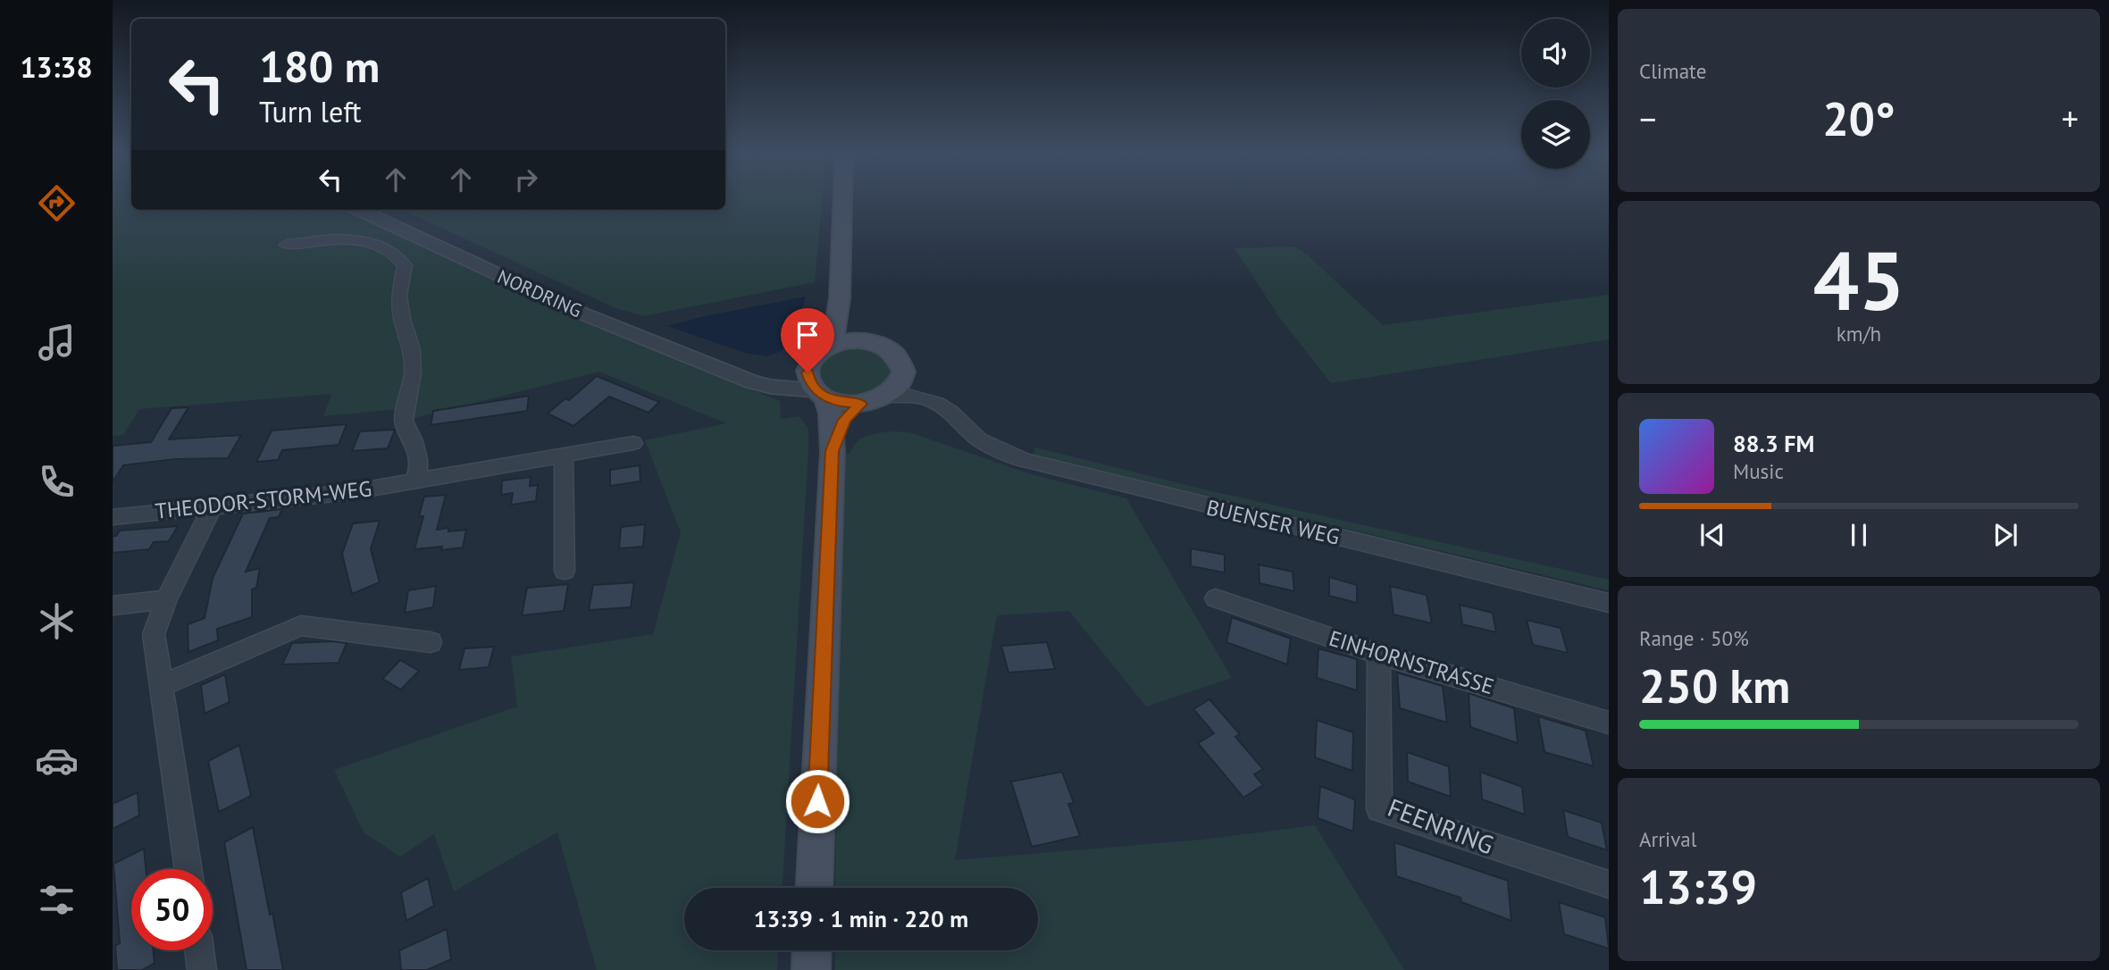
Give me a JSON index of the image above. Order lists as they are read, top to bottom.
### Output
{
  "streets": {
    "street": [
      "NORDRING",
      "THEODOR-STORM-WEG",
      "BUENSER WEG",
      "EINHORNSTRASSE",
      "FEENRING"
    ]
  },
  "crossings": [
    ["NORDRING", "BUENSER WEG"],
    ["EINHORNSTRASSE", "FEENRING"]
  ],
  "page": {
    "tabs": "13:38",
    "tile": [
      "Climate",
      ["45", "km/h"],
      ["Range · 50%", "250 km"],
      ["Arrival", "13:39"]
    ],
    "turn": ["180 m", "Turn left"],
    "heat": ["−", "20°", "+"],
    "song": ["88.3 FM", "Music"],
    "limit": "50",
    "trip": "13:39 · 1 min · 220 m"
  }
}
